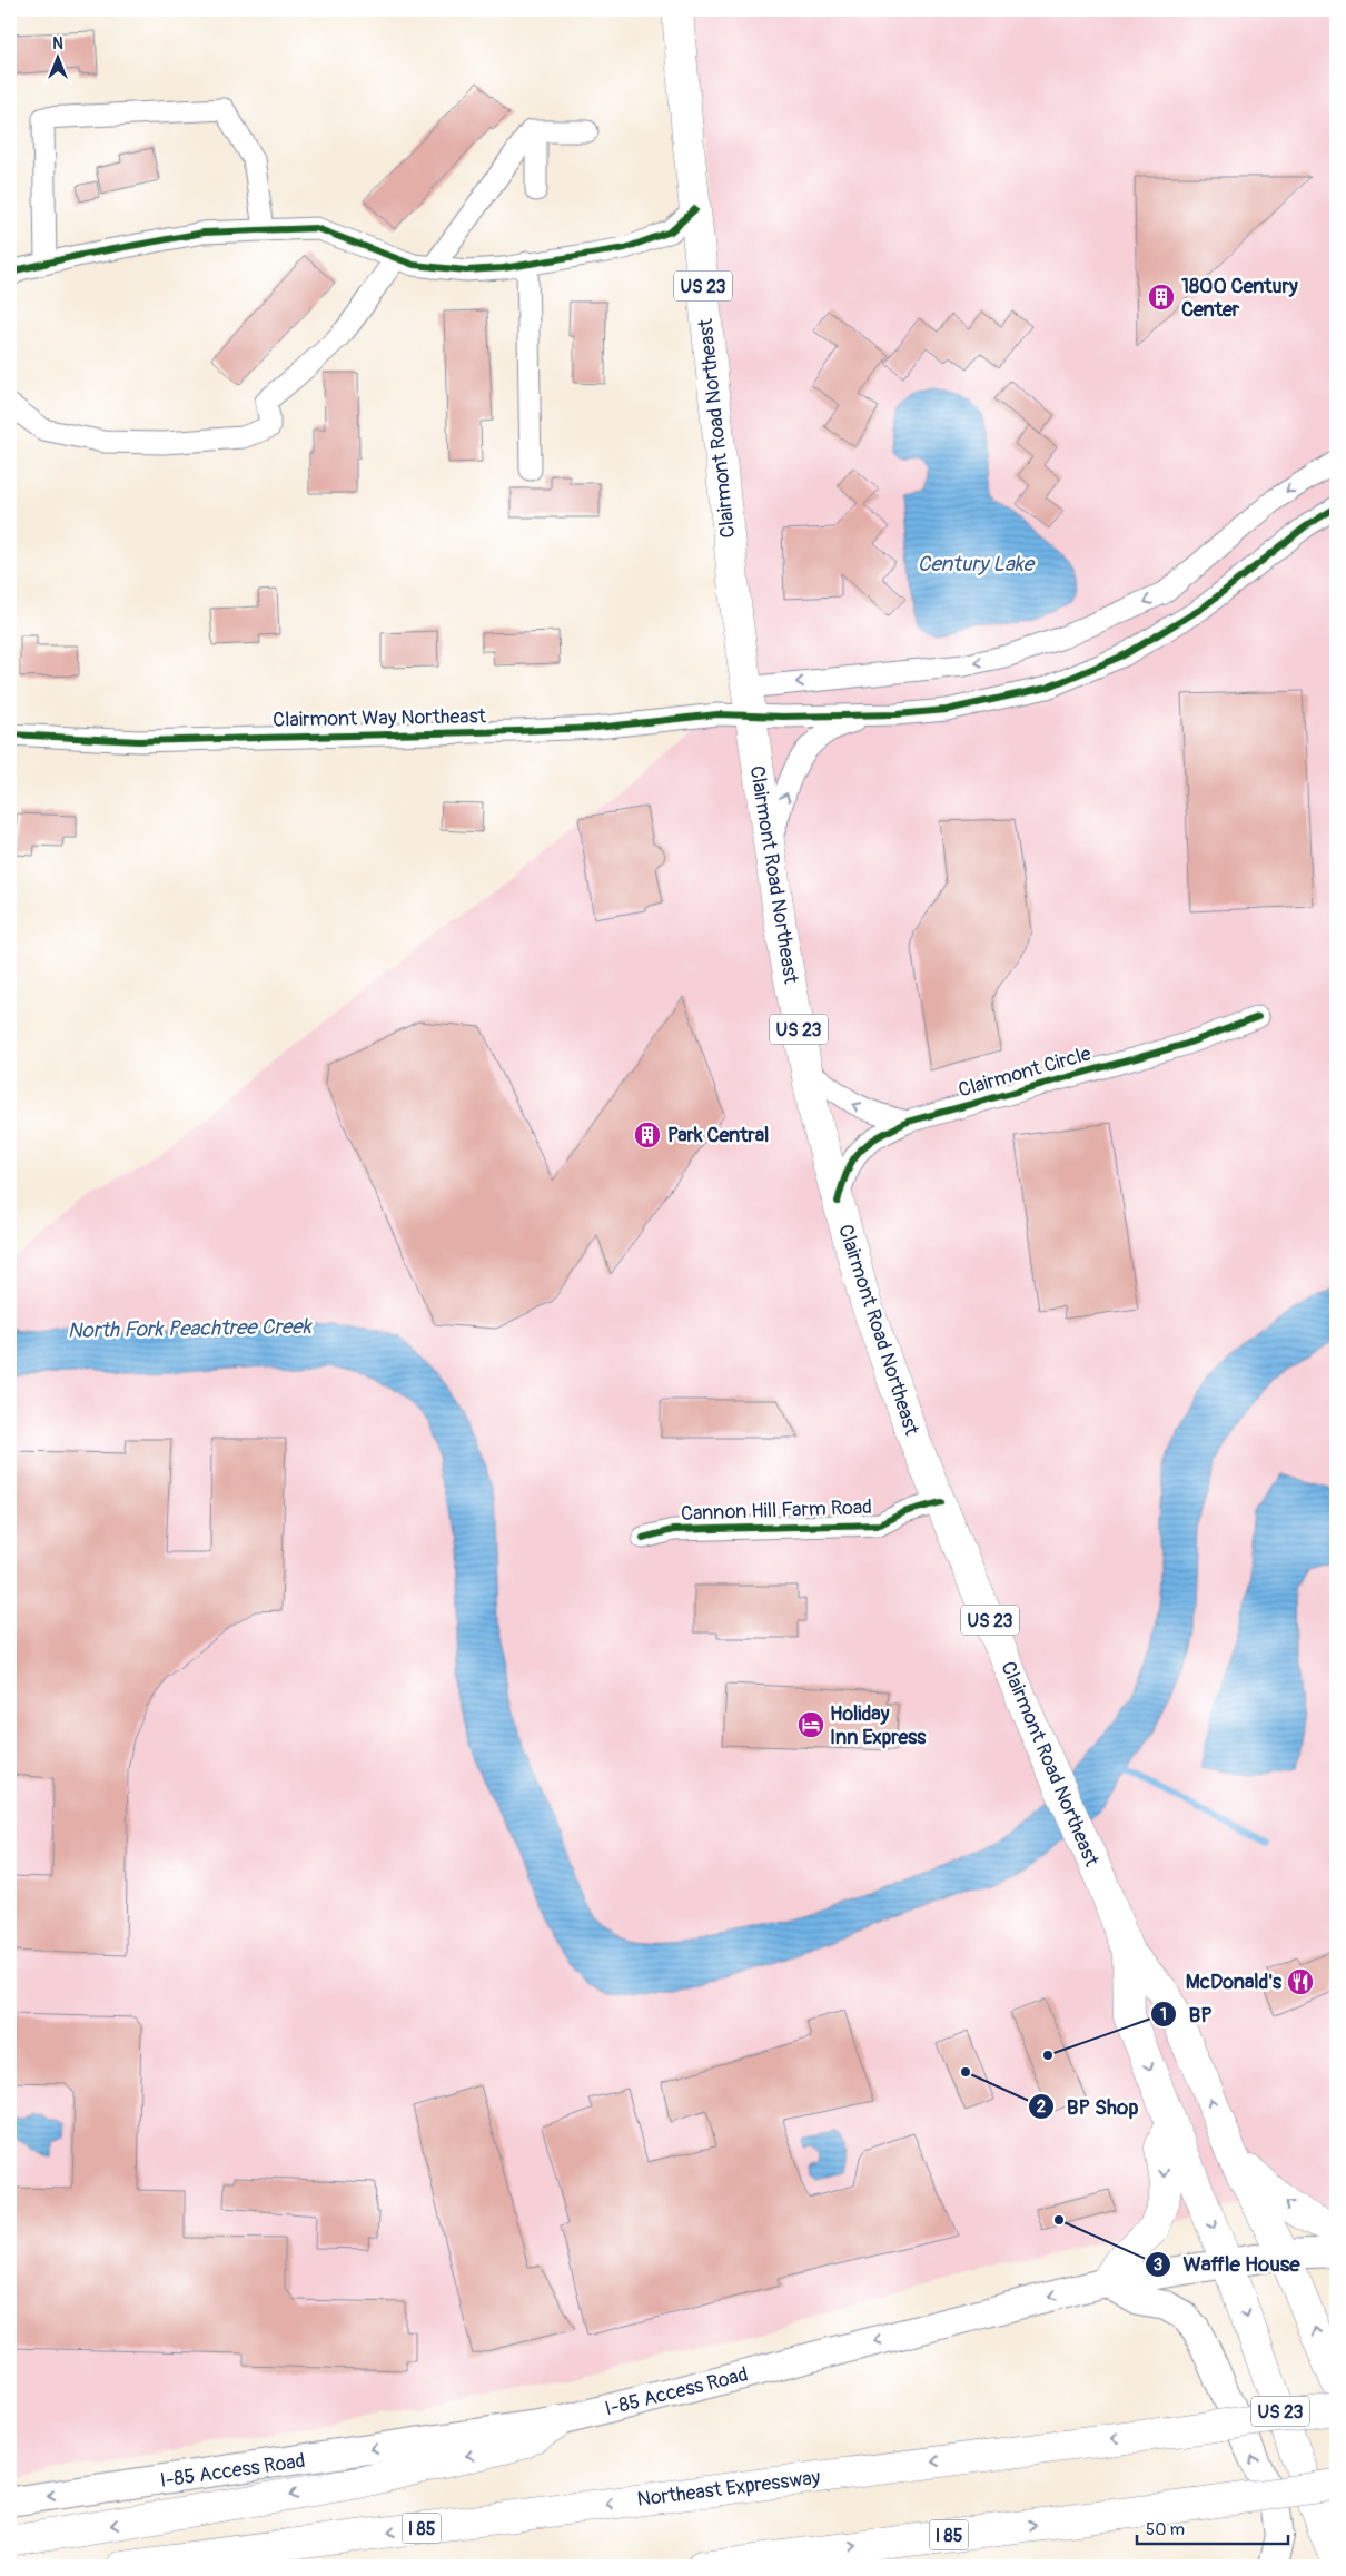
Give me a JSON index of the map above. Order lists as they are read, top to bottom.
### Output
{
  "streets": {
    "main road": [
      "US 23",
      "Clairmont Road Northeast",
      "I-85 Access Road",
      "Northeast Expressway",
      "I 85"
    ],
    "street": ["Clairmont Way Northeast", "Clairmont Circle", "Cannon Hill Farm Road"]
  },
  "crossings": [
    ["Clairmont Road Northeast", "Clairmont Way Northeast"],
    ["Clairmont Road Northeast", "Clairmont Circle"],
    ["Clairmont Road Northeast", "Cannon Hill Farm Road"],
    ["Clairmont Road Northeast", "I-85 Access Road"]
  ],
  "water": ["Century Lake", "North Fork Peachtree Creek"],
  "places": {
    "building": ["1800 Century Center", "Park Central"],
    "hotel": ["Holiday Inn Express"],
    "restaurant": ["McDonald's"],
    "other": ["BP", "BP Shop", "Waffle House"]
  },
  "scale_bar": "50 m",
  "north": "top"
}
